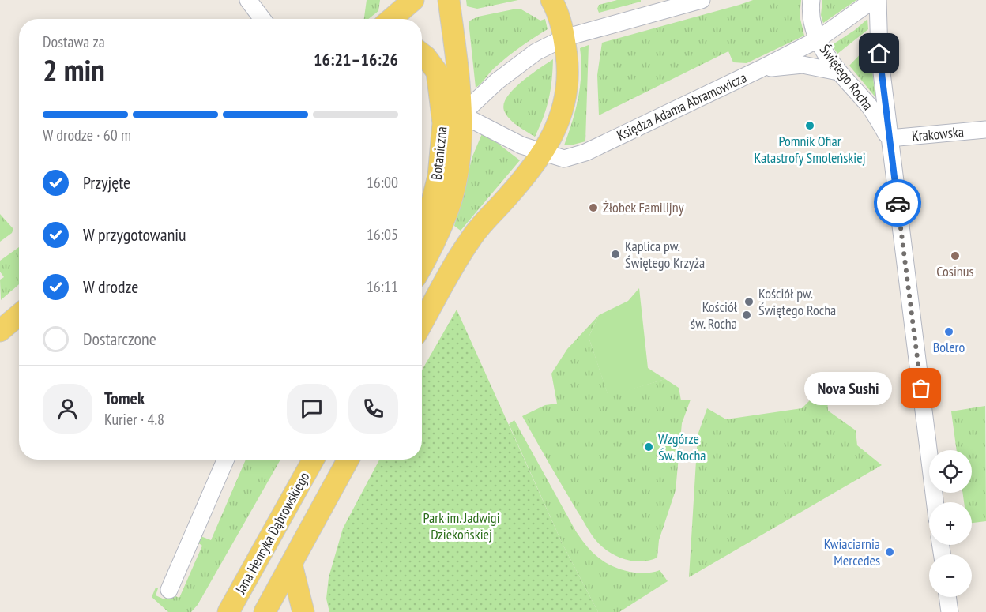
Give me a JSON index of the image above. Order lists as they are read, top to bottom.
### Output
{
  "streets": {
    "main road": ["Botaniczna", "Jana Henryka Dąbrowskiego"],
    "street": ["Świętego Rocha", "Księdza Adama Abramowicza", "Krakowska"]
  },
  "crossings": [
    ["Świętego Rocha", "Księdza Adama Abramowicza"],
    ["Świętego Rocha", "Krakowska"]
  ],
  "parks": ["Park im. Jadwigi Dziekońskiej"],
  "places": [
    "Pomnik Ofiar Katastrofy Smoleńskiej",
    "Żłobek Familijny",
    "Kaplica pw. Świętego Krzyża",
    "Cosinus",
    "Kościół pw. Świętego Rocha",
    "Kościół św. Rocha",
    "Bolero",
    "Nova Sushi",
    "Wzgórze Św. Rocha",
    "Kwiaciarnia Mercedes"
  ],
  "page": {
    "heading": ["2 min", "Dostawa za", "16:21–16:26"],
    "panel": ["Tomek", "Kurier · 4.8"],
    "bar": "W drodze · 60 m",
    "list": [
      ["Przyjęte", "16:00"],
      ["W przygotowaniu", "16:05"],
      ["W drodze", "16:11"],
      "Dostarczone"
    ],
    "bubble": "Nova Sushi",
    "map_buttons": ["+", "−"]
  }
}
